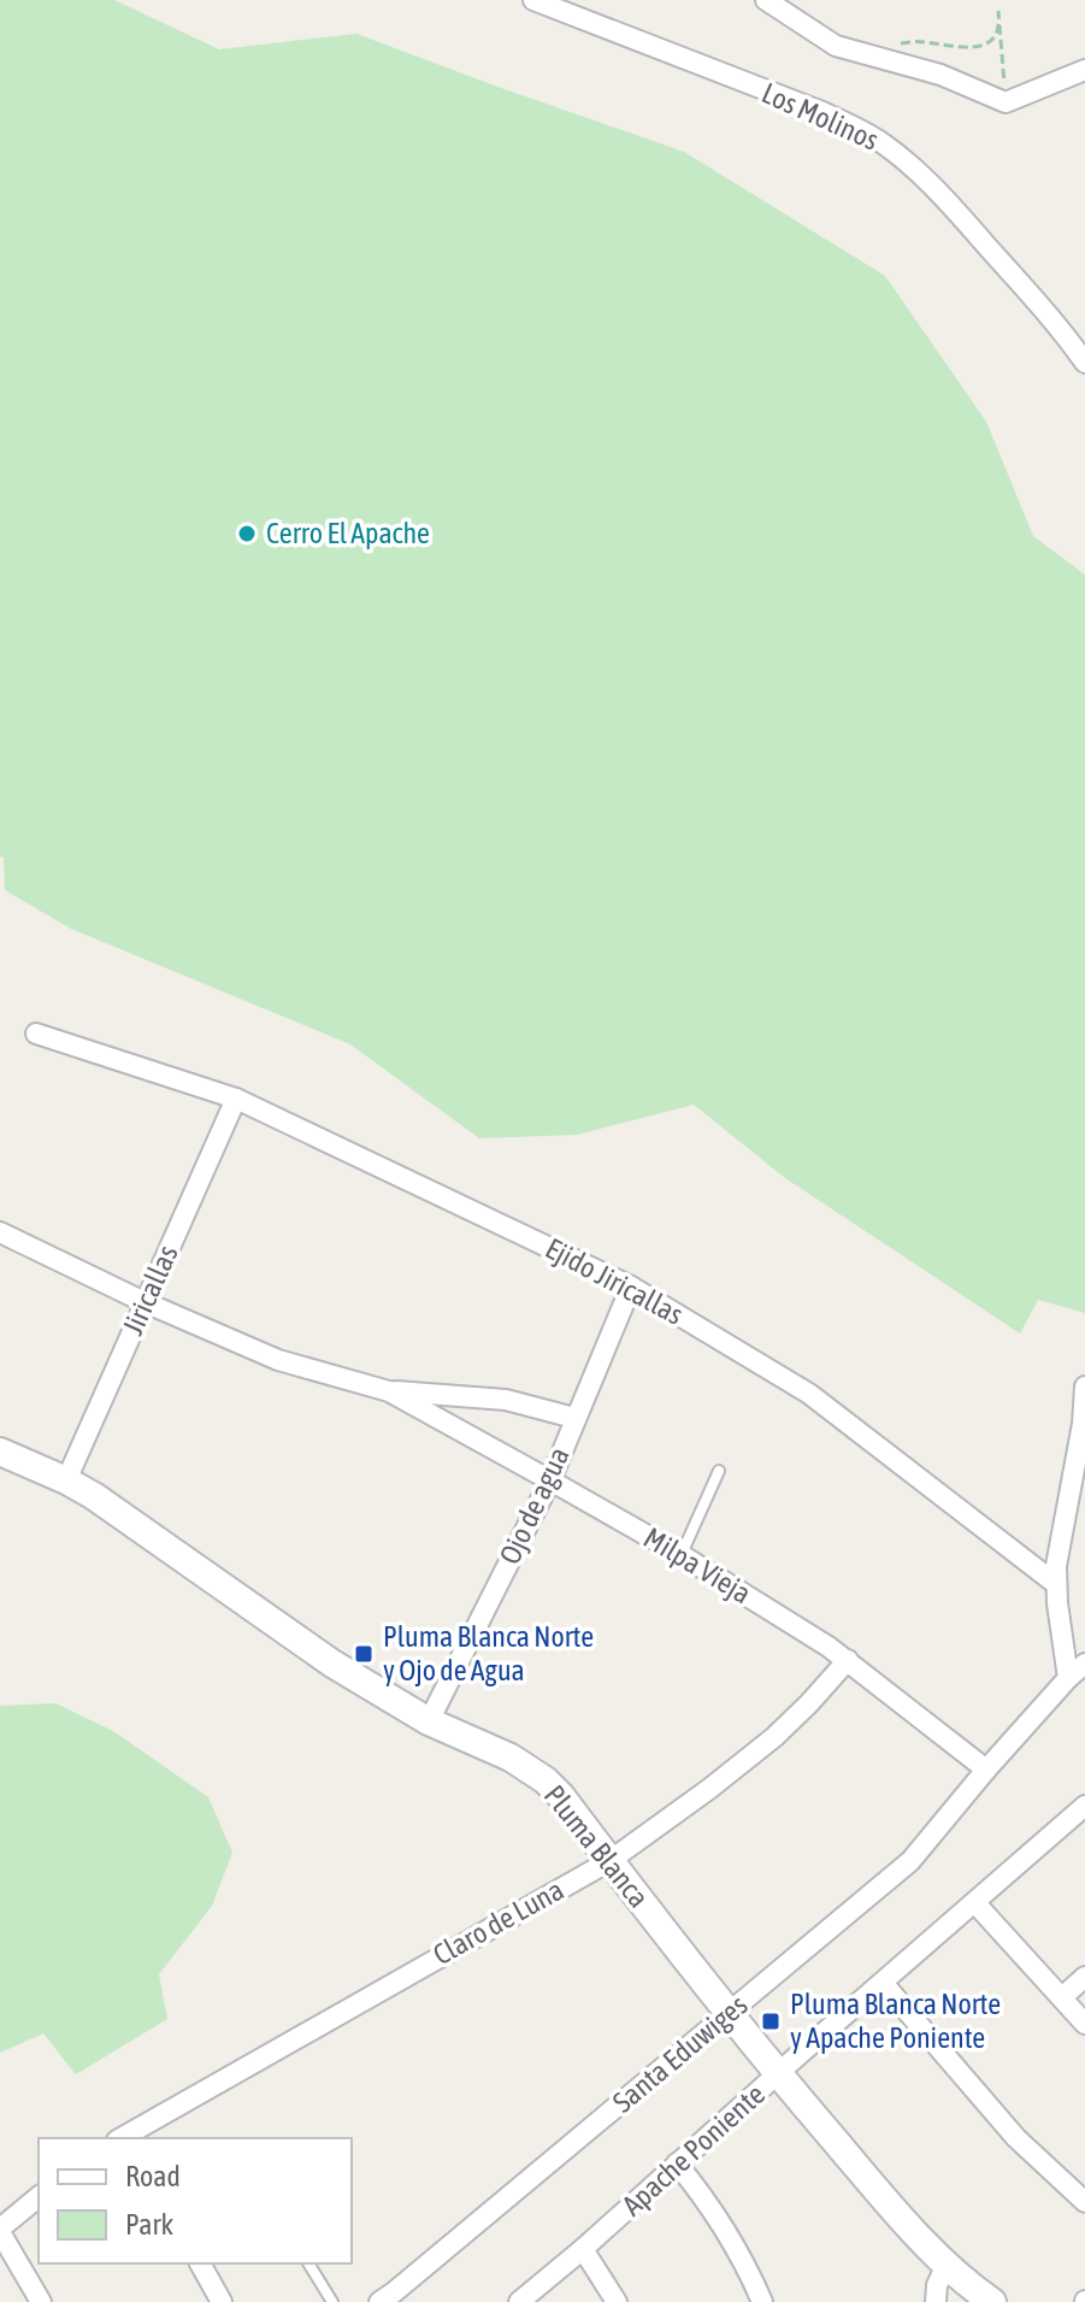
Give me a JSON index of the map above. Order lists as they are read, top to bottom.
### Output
{
  "streets": {
    "street": [
      "Los Molinos",
      "Ejido Jiricallas",
      "Jiricallas",
      "Ojo de agua",
      "Milpa Vieja",
      "Pluma Blanca",
      "Claro de Luna",
      "Santa Eduwiges",
      "Apache Poniente"
    ]
  },
  "crossings": [
    ["Ejido Jiricallas", "Jiricallas"],
    ["Ejido Jiricallas", "Ojo de agua"],
    ["Jiricallas", "Milpa Vieja"],
    ["Jiricallas", "Pluma Blanca"],
    ["Ojo de agua", "Milpa Vieja"],
    ["Ojo de agua", "Pluma Blanca"],
    ["Milpa Vieja", "Claro de Luna"],
    ["Milpa Vieja", "Santa Eduwiges"],
    ["Pluma Blanca", "Claro de Luna"],
    ["Pluma Blanca", "Santa Eduwiges"],
    ["Pluma Blanca", "Apache Poniente"]
  ],
  "places": {
    "other": ["Cerro El Apache"],
    "transit": ["Pluma Blanca Norte y Ojo de Agua", "Pluma Blanca Norte y Apache Poniente"]
  },
  "legend": ["Road", "Park"]
}
